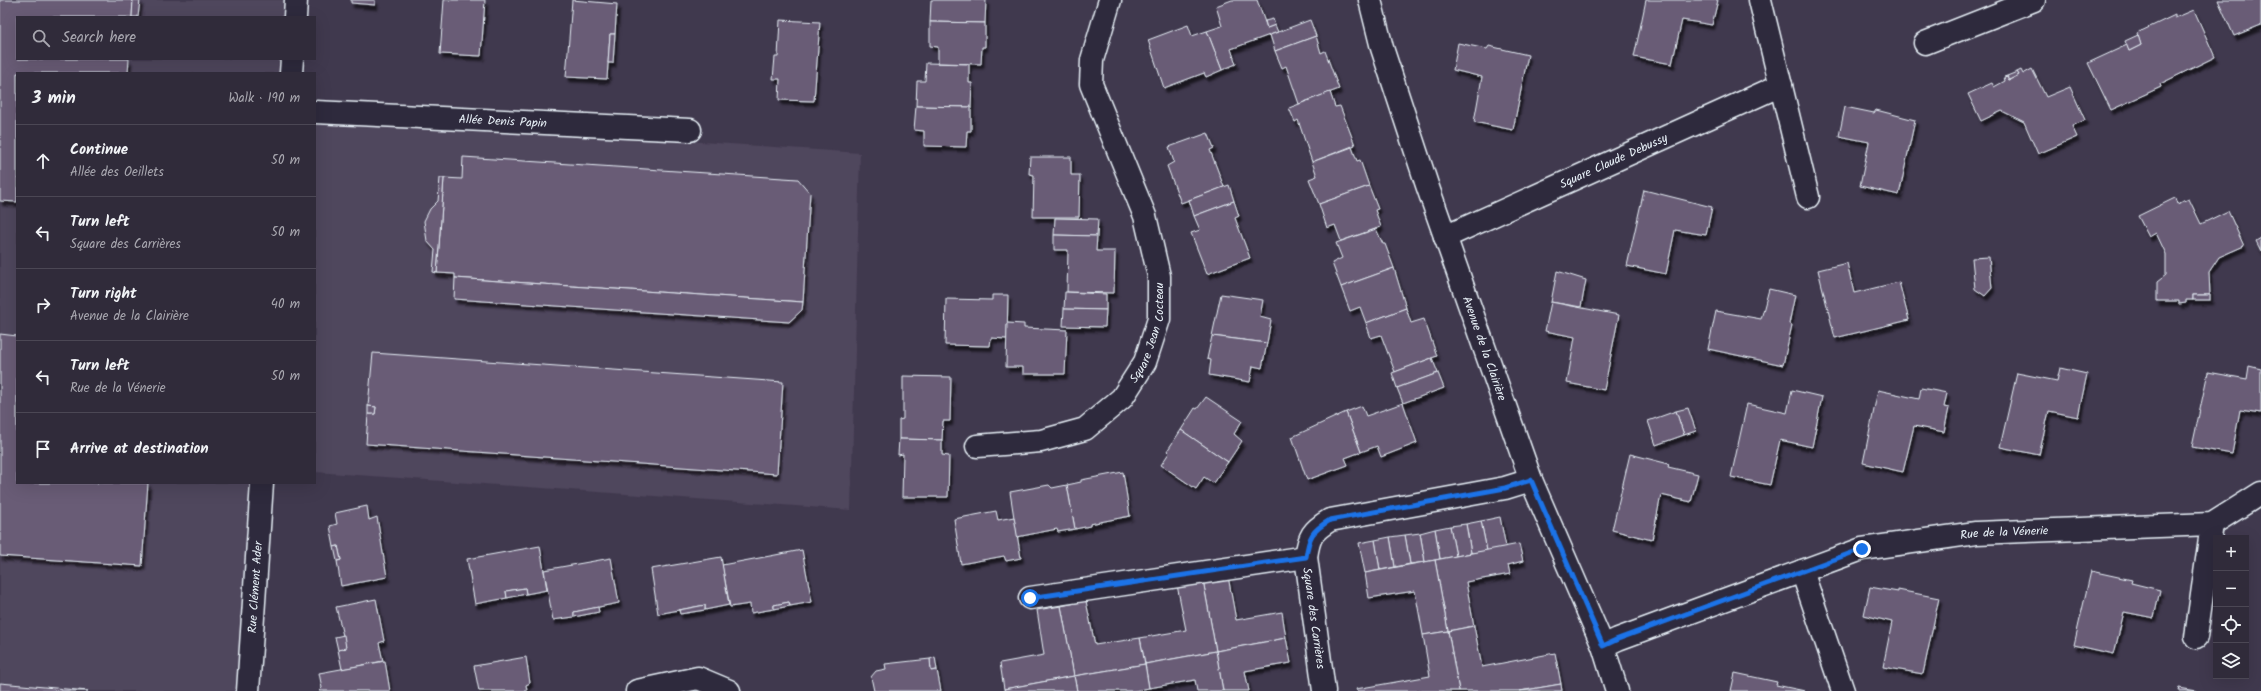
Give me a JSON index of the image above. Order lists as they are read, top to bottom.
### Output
{
  "streets": {
    "street": [
      "Allée Denis Papin",
      "Square Claude Debussy",
      "Square Jean Cocteau",
      "Avenue de la Clairière",
      "Rue de la Vénerie",
      "Rue Clément Ader",
      "Square des Carrières"
    ]
  },
  "crossings": [
    ["Square Claude Debussy", "Avenue de la Clairière"],
    ["Avenue de la Clairière", "Rue de la Vénerie"],
    ["Avenue de la Clairière", "Square des Carrières"]
  ],
  "page": {
    "search": "Search here",
    "heading": ["3 min", "Walk · 190 m"],
    "list": [
      ["Continue", "Allée des Oeillets", "50 m"],
      ["Turn left", "Square des Carrières", "50 m"],
      ["Turn right", "Avenue de la Clairière", "40 m"],
      ["Turn left", "Rue de la Vénerie", "50 m"],
      "Arrive at destination"
    ],
    "map_buttons": ["+", "−"]
  }
}
